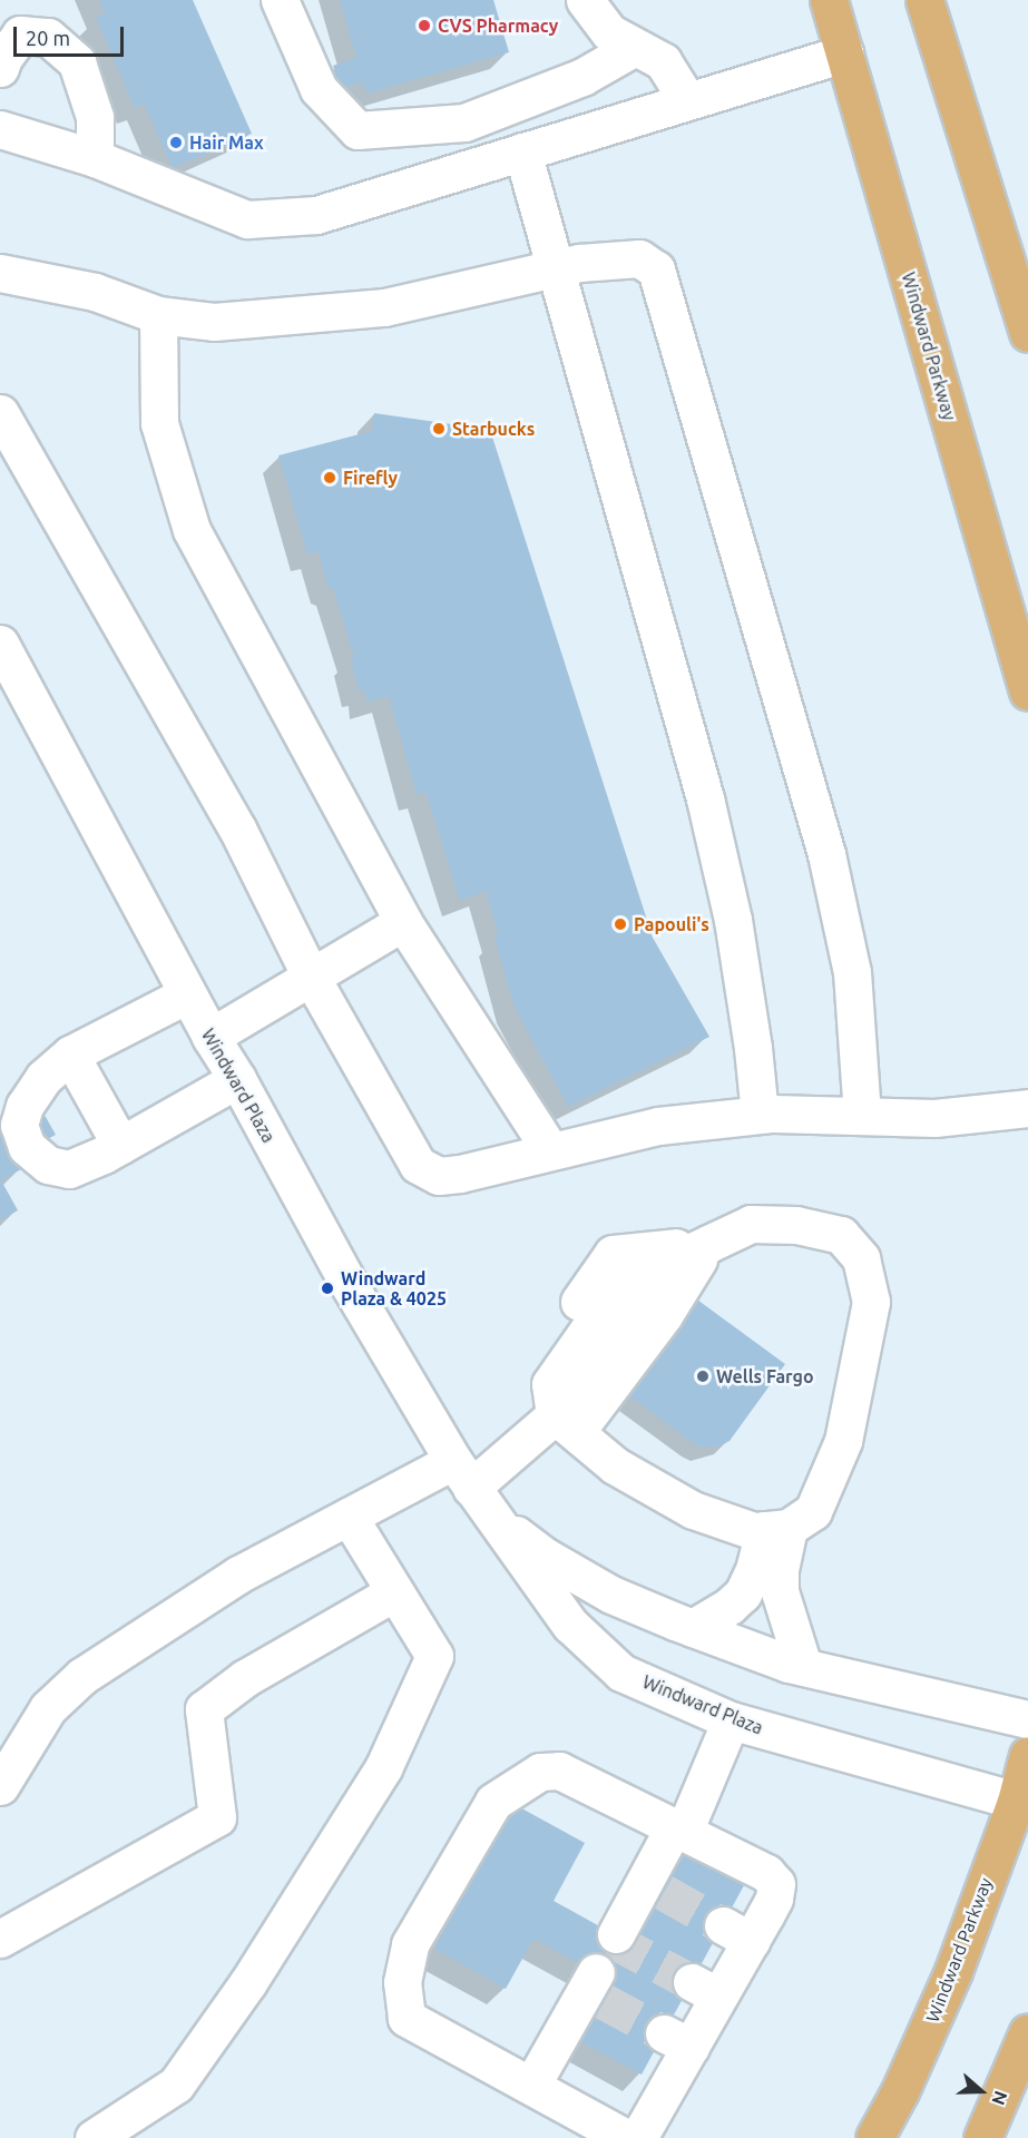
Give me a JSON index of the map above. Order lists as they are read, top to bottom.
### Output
{
  "streets": {
    "main road": ["Windward Parkway"],
    "street": ["Windward Plaza"]
  },
  "crossings": [
    ["Windward Parkway", "Windward Plaza"]
  ],
  "places": [
    "CVS Pharmacy",
    "Hair Max",
    "Starbucks",
    "Firefly",
    "Papouli's",
    "Windward Plaza & 4025",
    "Wells Fargo"
  ],
  "scale_bar": "20 m",
  "north": "right"
}
